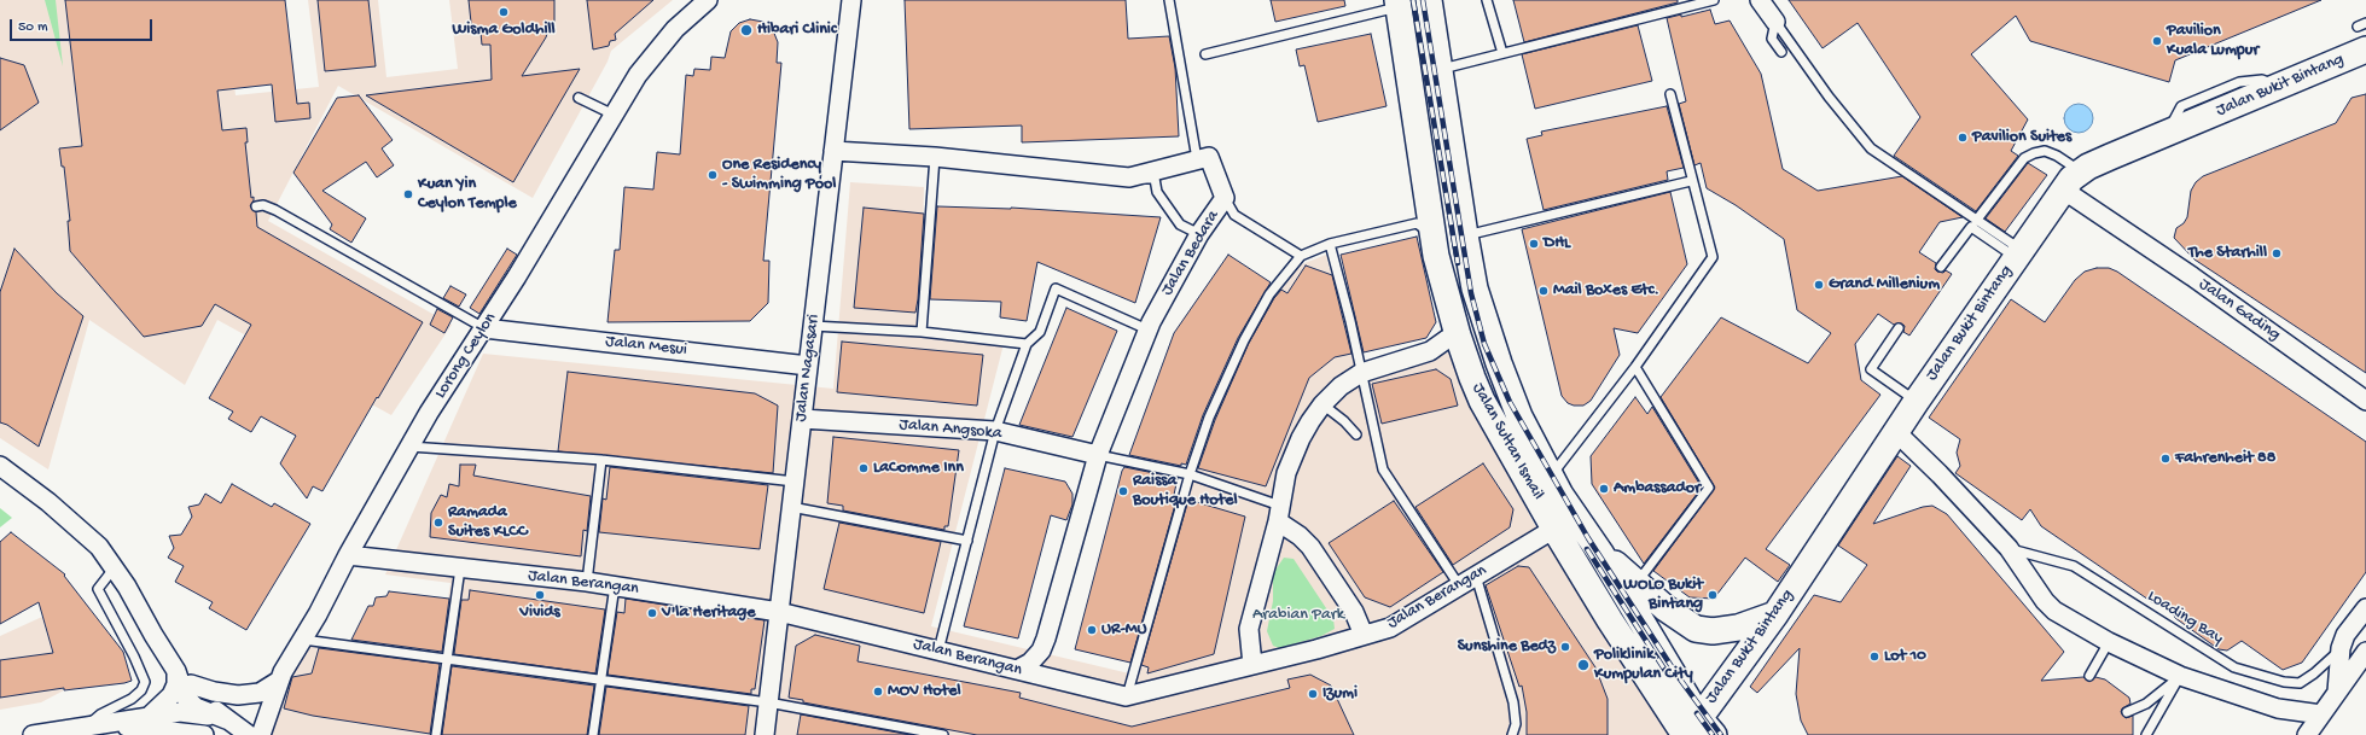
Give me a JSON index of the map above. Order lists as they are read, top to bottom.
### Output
{
  "streets": {
    "main road": ["Jalan Bukit Bintang", "Jalan Sultan Ismail"],
    "street": [
      "Jalan Bedara",
      "Jalan Gading",
      "Jalan Mesui",
      "Lorong Ceylon",
      "Jalan Nagasari",
      "Jalan Angsoka",
      "Jalan Berangan"
    ],
    "lane": ["Loading Bay"]
  },
  "crossings": [
    ["Jalan Bukit Bintang", "Jalan Gading"],
    ["Jalan Bukit Bintang", "Jalan Sultan Ismail"],
    ["Jalan Bedara", "Jalan Angsoka"],
    ["Jalan Bedara", "Jalan Berangan"],
    ["Jalan Mesui", "Lorong Ceylon"],
    ["Jalan Mesui", "Jalan Nagasari"],
    ["Lorong Ceylon", "Jalan Berangan"],
    ["Jalan Nagasari", "Jalan Angsoka"],
    ["Jalan Nagasari", "Jalan Berangan"],
    ["Jalan Sultan Ismail", "Jalan Berangan"]
  ],
  "parks": ["Arabian Park"],
  "places": [
    "Wisma Goldhill",
    "Hibari Clinic",
    "Pavilion Kuala Lumpur",
    "Pavilion Suites",
    "One Residency - Swimming Pool",
    "Kuan Yin Ceylon Temple",
    "DHL",
    "The Starhill",
    "Grand Millenium",
    "Mail Boxes Etc.",
    "Fahrenheit 88",
    "LaComme Inn",
    "Ambassador",
    "Raissa Boutique Hotel",
    "Ramada Suites KLCC",
    "Vivids",
    "WOLO Bukit Bintang",
    "V'la Heritage",
    "UR-MU",
    "Sunshine Bedz",
    "Lot 10",
    "Poliklinik Kumpulan City",
    "MOV Hotel",
    "Izumi"
  ],
  "scale_bar": "50 m"
}
